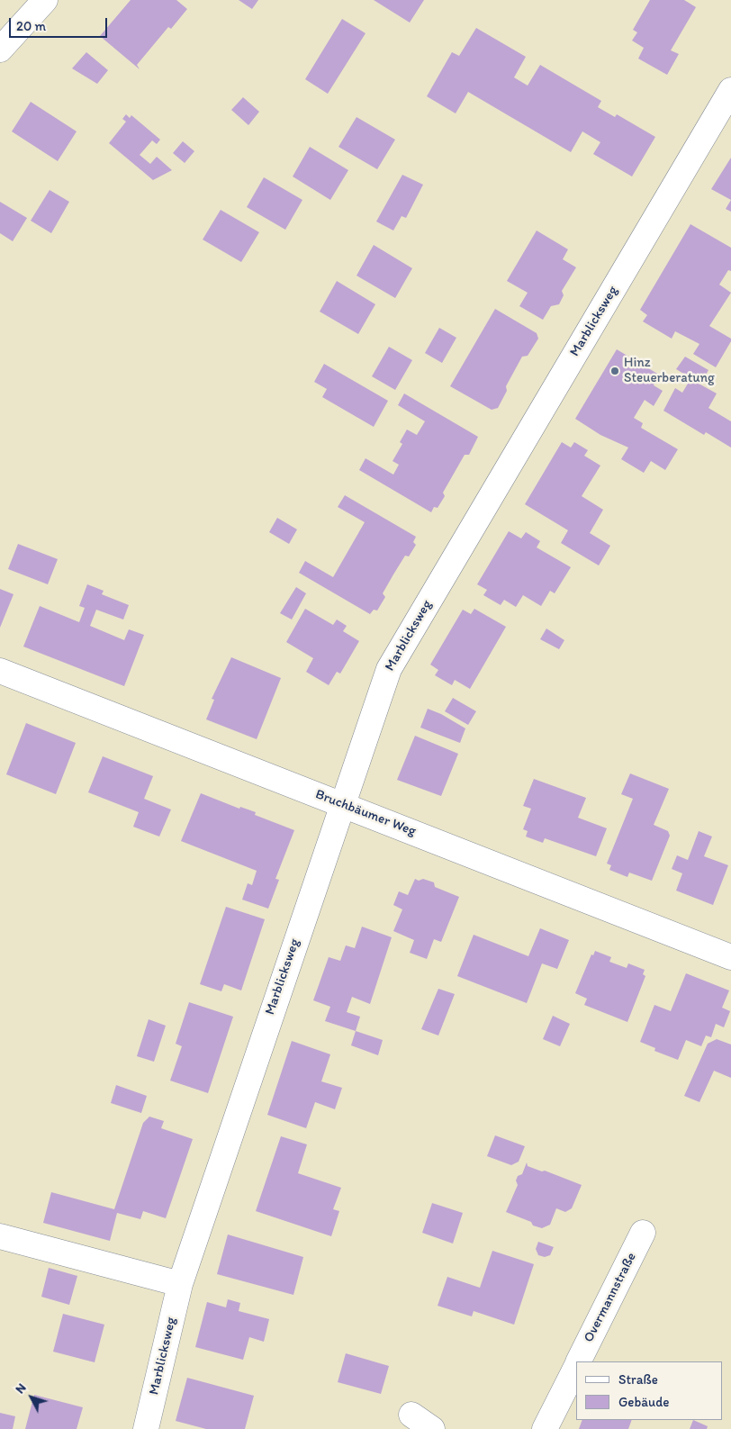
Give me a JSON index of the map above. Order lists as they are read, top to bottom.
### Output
{
  "streets": {
    "street": ["Marblicksweg", "Bruchbäumer Weg", "Overmannstraße"]
  },
  "crossings": [
    ["Marblicksweg", "Bruchbäumer Weg"]
  ],
  "places": ["Hinz Steuerberatung"],
  "legend": ["Straße", "Gebäude"],
  "scale_bar": "20 m",
  "north": "top left"
}
